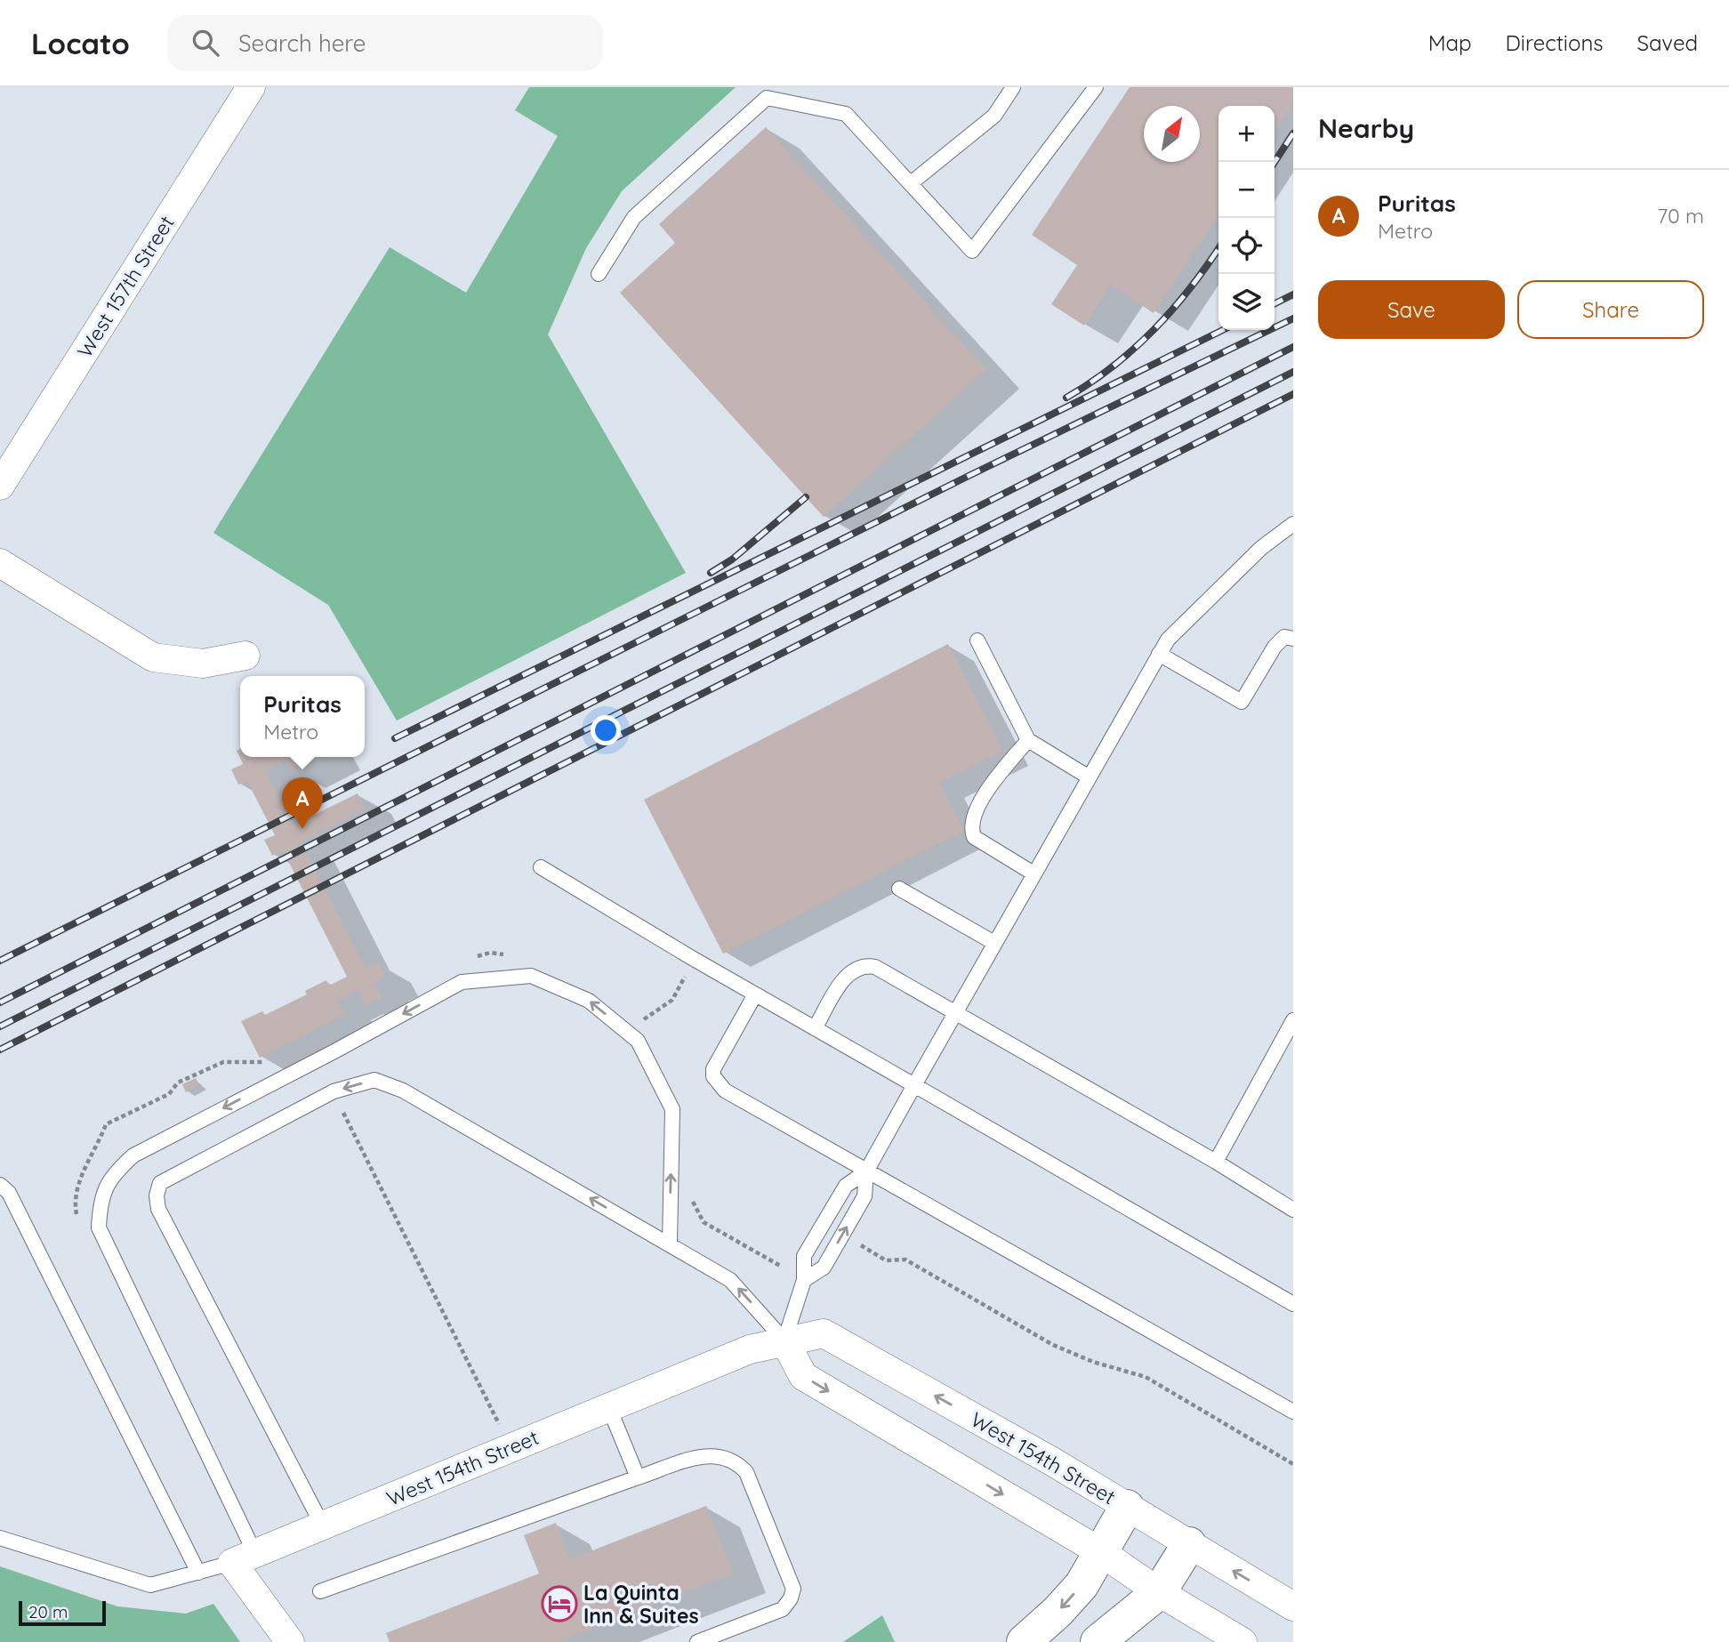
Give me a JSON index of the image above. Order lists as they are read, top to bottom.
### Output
{
  "streets": {
    "street": ["West 157th Street", "West 154th Street"]
  },
  "places": {
    "hotel": ["La Quinta Inn & Suites"]
  },
  "scale_bar": "20 m",
  "north": "top right",
  "page": {
    "header": "Locato",
    "search": "Search here",
    "nav": ["Map", "Directions", "Saved"],
    "heading": "Nearby",
    "map_buttons": ["+", "−"],
    "list": [
      {
        "mark": "A",
        "name": "Puritas",
        "note": "Metro",
        "value": "70 m"
      }
    ],
    "buttons": ["Save", "Share"],
    "popup": ["Puritas", "Metro"],
    "pins": "A",
    "scale": "20 m"
  }
}
